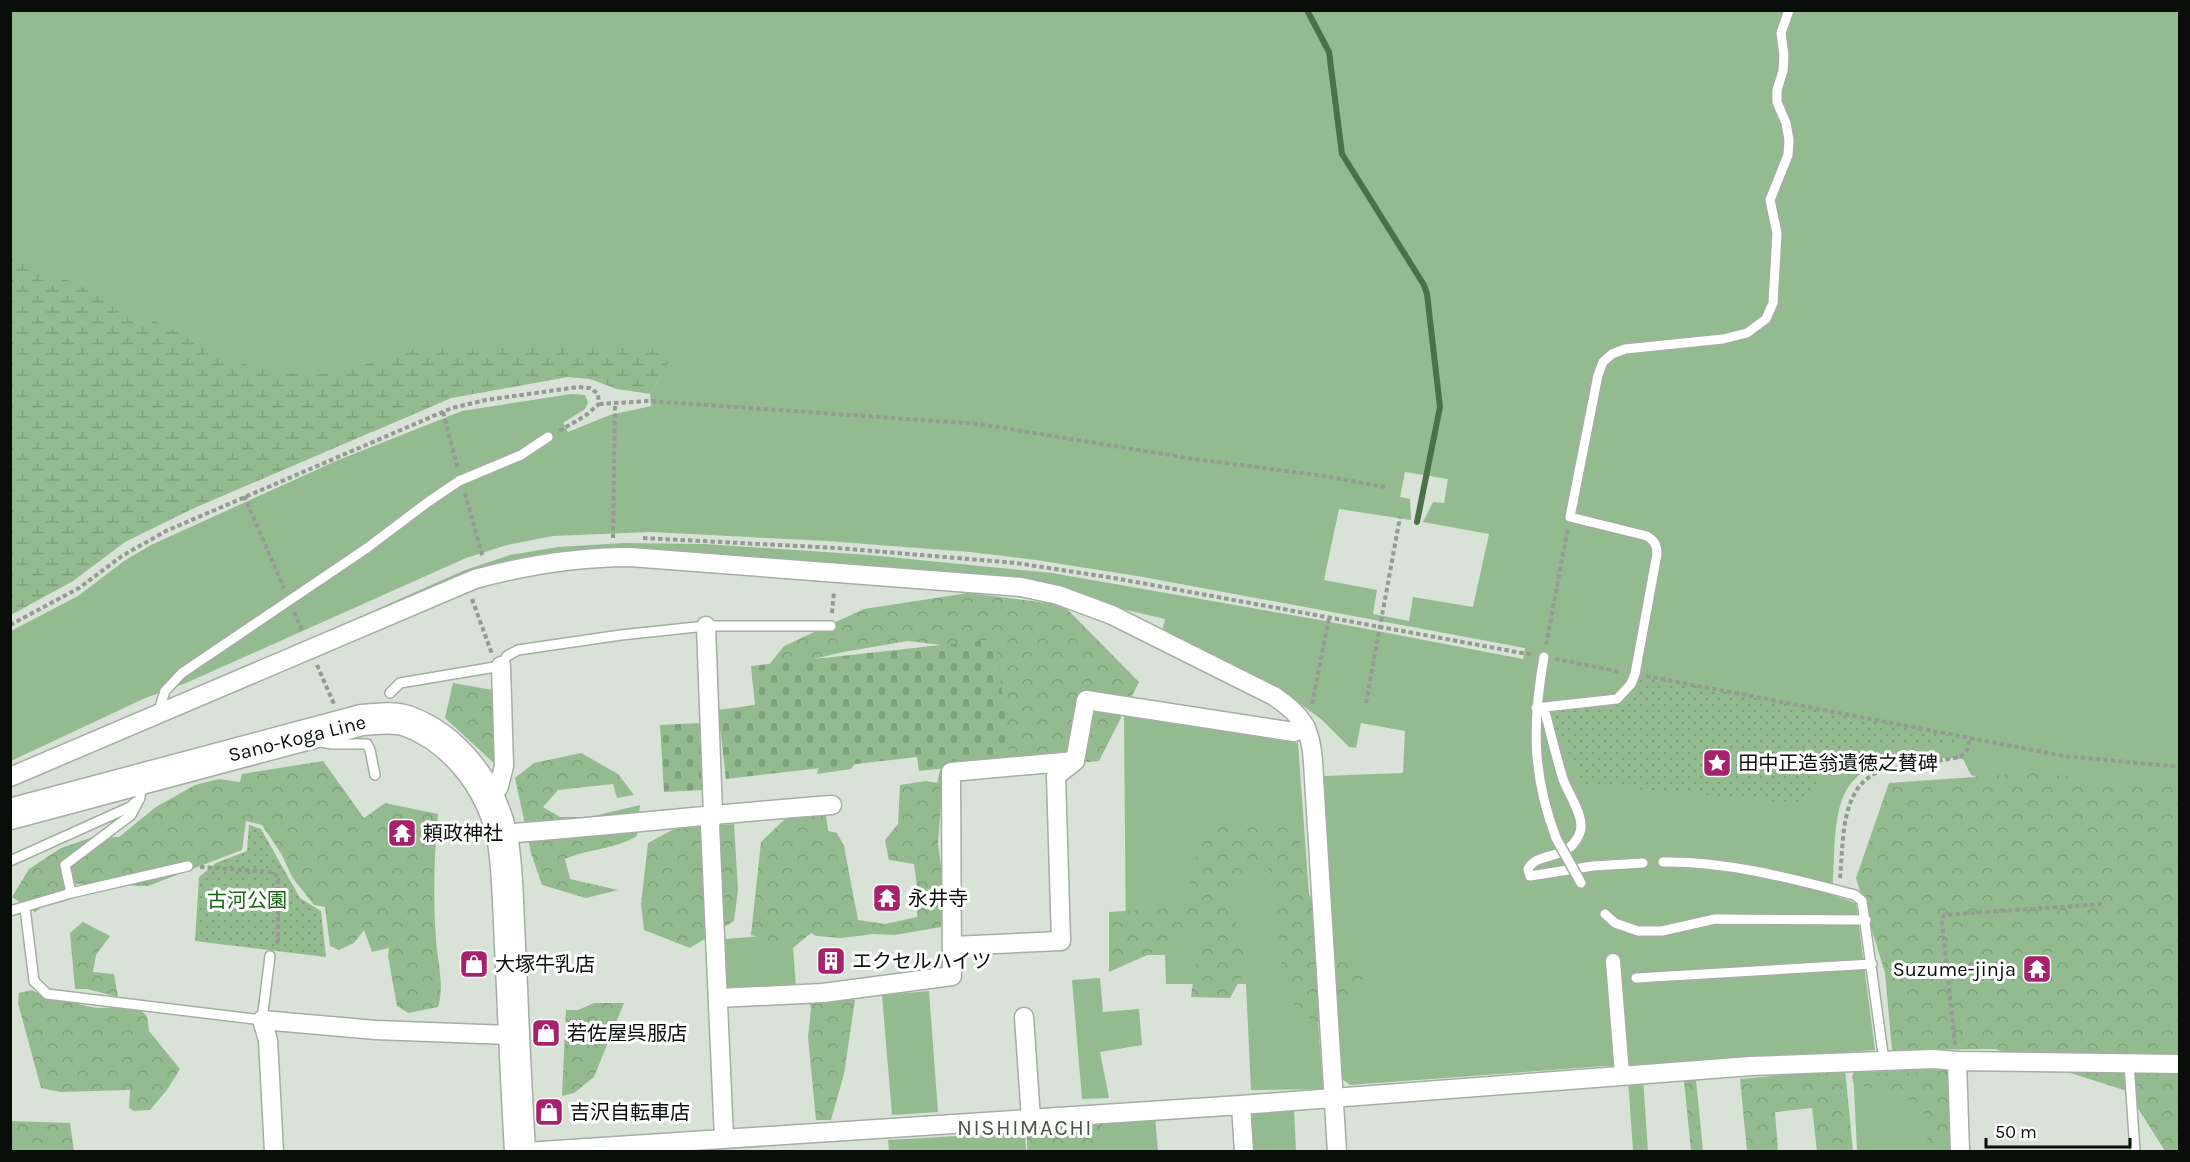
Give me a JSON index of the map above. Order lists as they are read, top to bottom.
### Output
{
  "streets": {
    "main road": ["Sano-Koga Line"]
  },
  "districts": ["NISHIMACHI"],
  "parks": ["古河公園"],
  "places": {
    "place": ["田中正造翁遺徳之賛碑"],
    "temple": ["頼政神社", "永井寺", "Suzume-jinja"],
    "building": ["エクセルハイツ"],
    "shop": ["大塚牛乳店", "若佐屋呉服店", "吉沢自転車店"]
  },
  "scale_bar": "50 m"
}
